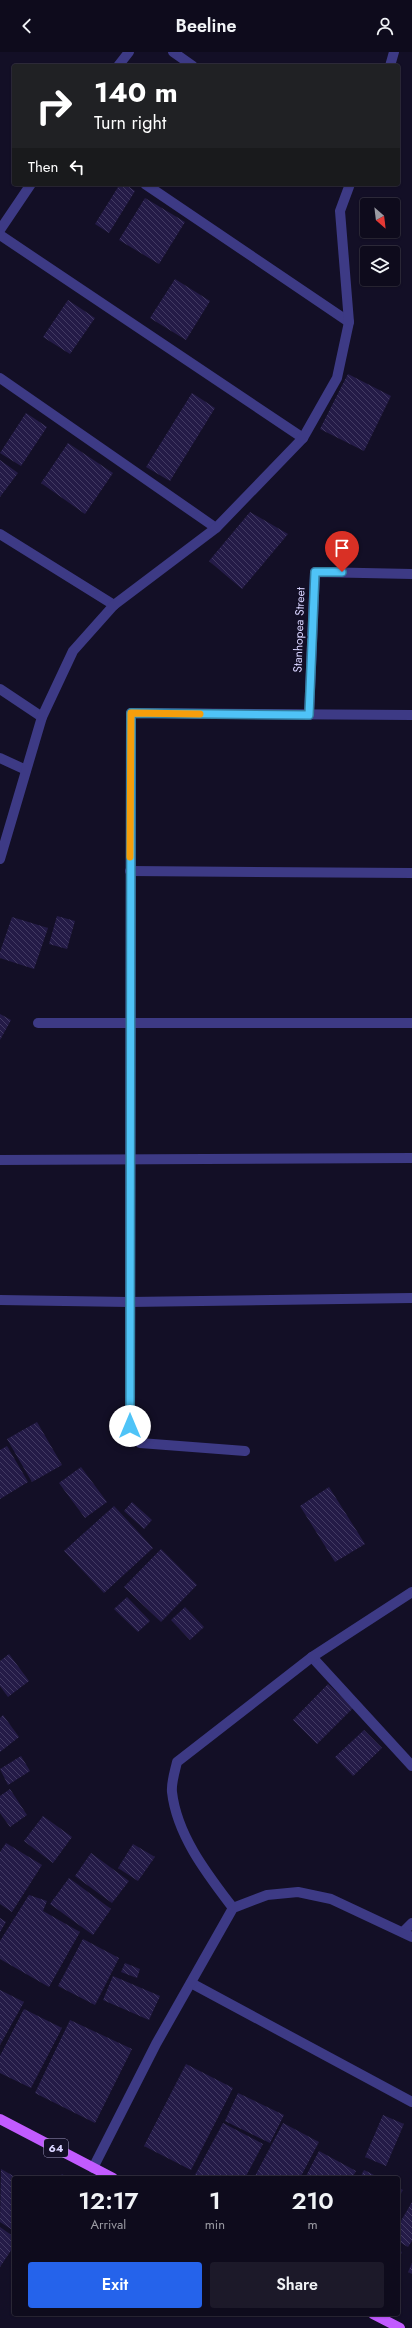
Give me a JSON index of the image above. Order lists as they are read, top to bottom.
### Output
{
  "streets": {
    "main road": ["64"],
    "street": ["Stanhopea Street"]
  },
  "north": "bottom right",
  "page": {
    "header": "Beeline",
    "turn": ["140 m", "Turn right"],
    "then": "Then",
    "eta": [
      "12:17",
      "Arrival",
      "1",
      "min",
      "210",
      "m"
    ],
    "buttons": ["Exit", "Share"]
  }
}
